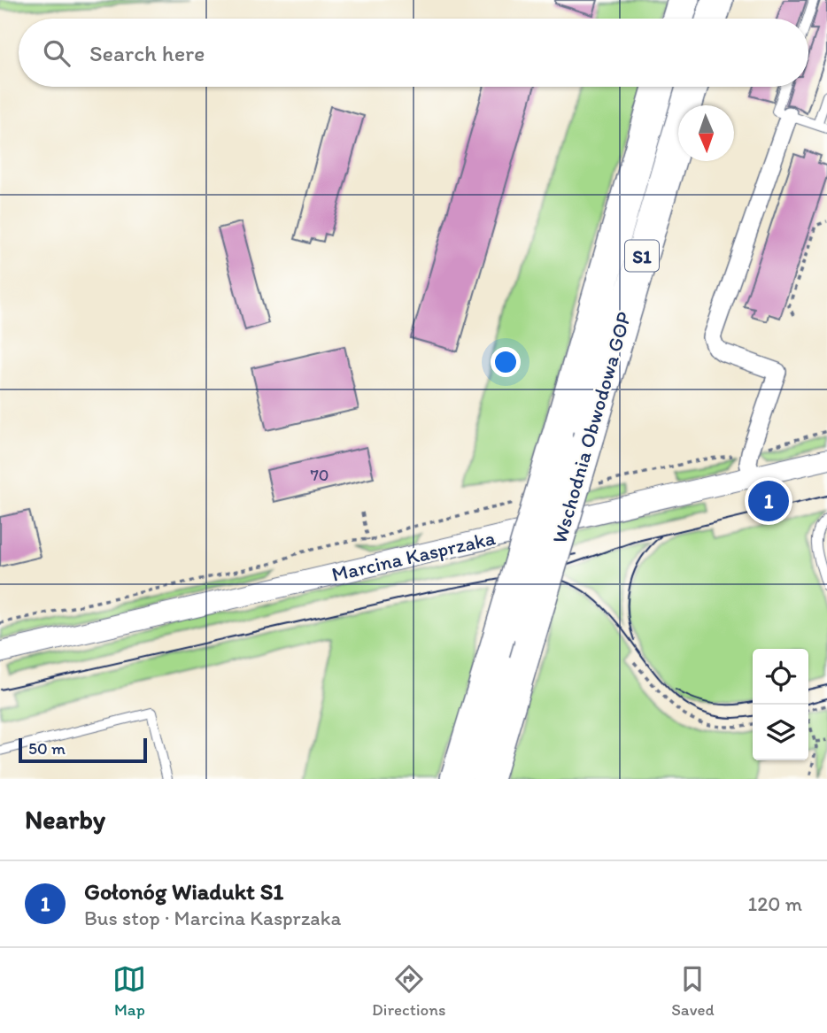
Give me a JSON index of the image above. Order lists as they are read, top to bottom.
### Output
{
  "streets": {
    "highway": ["S1", "Wschodnia Obwodowa GOP"],
    "street": ["Marcina Kasprzaka"]
  },
  "house_numbers": ["70"],
  "scale_bar": "50 m",
  "north": "bottom",
  "page": {
    "search": "Search here",
    "pins": "1",
    "scale": "50 m",
    "heading": "Nearby",
    "list": [
      {
        "mark": "1",
        "name": "Gołonóg Wiadukt S1",
        "note": "Bus stop · Marcina Kasprzaka",
        "value": "120 m"
      }
    ],
    "nav": ["Map", "Directions", "Saved"]
  }
}
